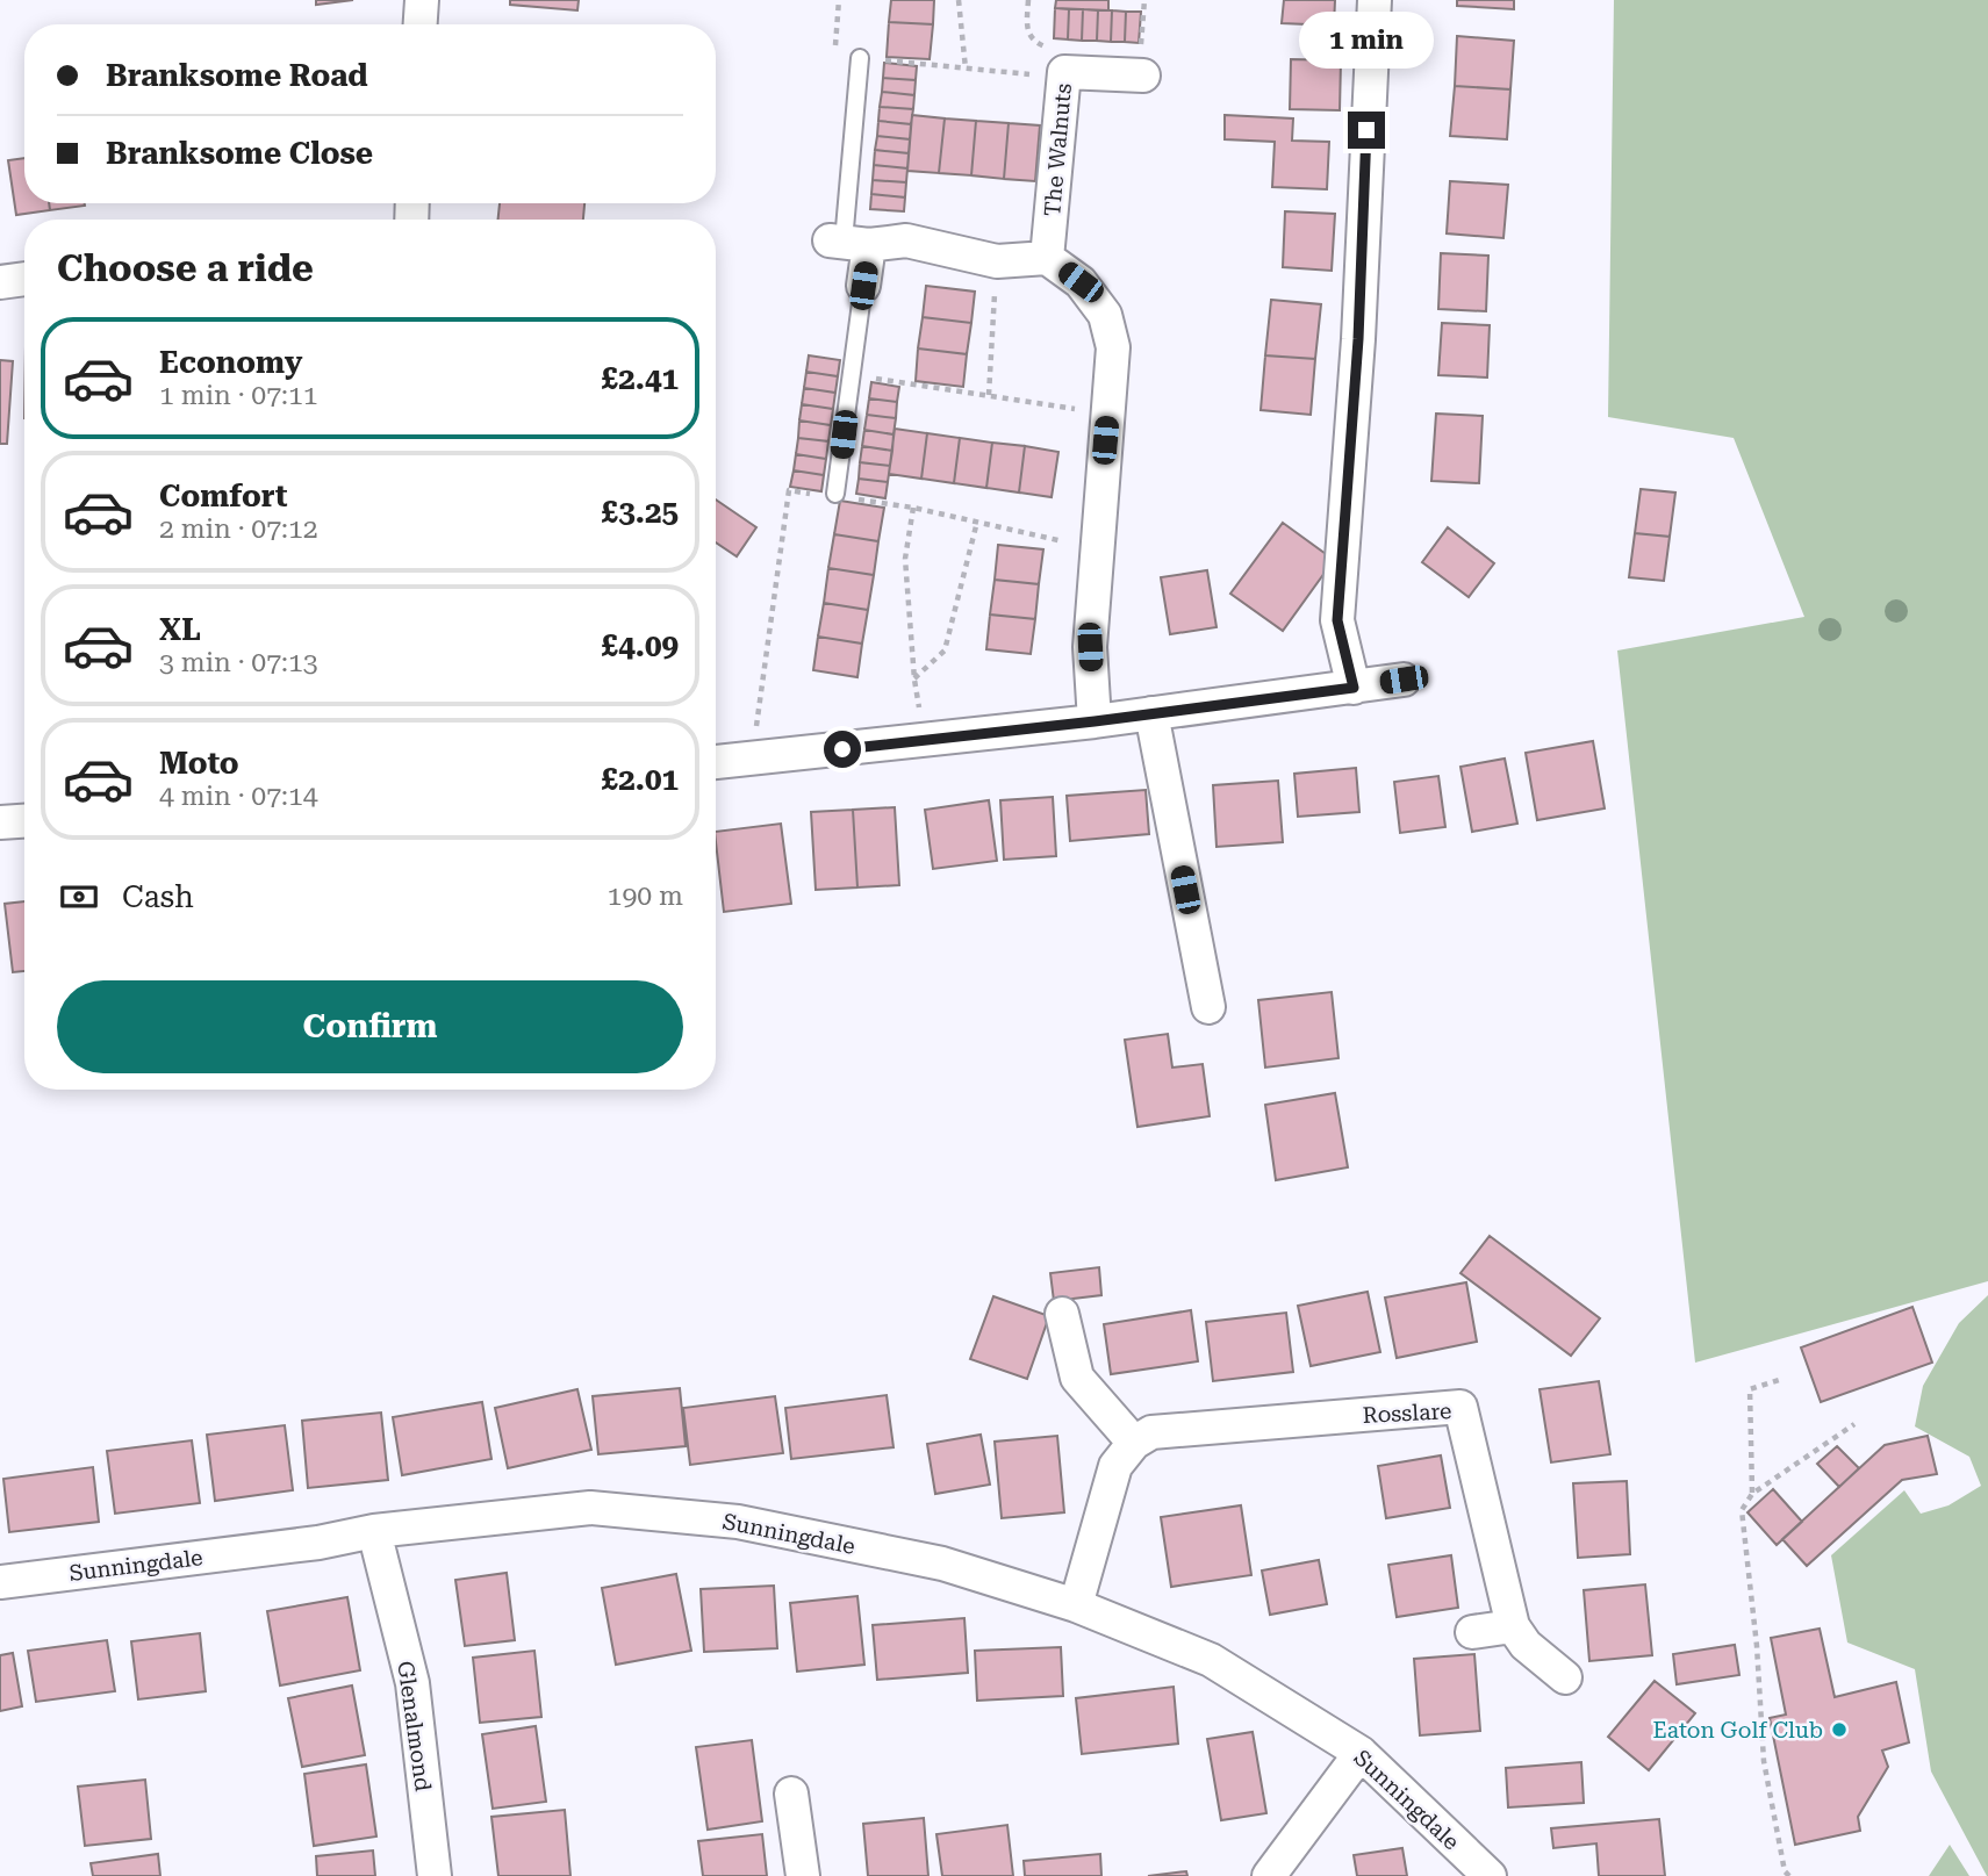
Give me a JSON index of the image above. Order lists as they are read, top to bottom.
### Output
{
  "streets": {
    "street": [
      "The Walnuts",
      "Rosslare",
      "Sunningdale",
      "Glenalmond"
    ]
  },
  "crossings": [
    ["Sunningdale", "Glenalmond"]
  ],
  "places": ["Eaton Golf Club"],
  "page": {
    "bubble": "1 min",
    "banner": ["Branksome Road", "Branksome Close"],
    "heading": "Choose a ride",
    "list": [
      {
        "name": "Economy",
        "note": "1 min · 07:11",
        "value": "£2.41"
      },
      {
        "name": "Comfort",
        "note": "2 min · 07:12",
        "value": "£3.25"
      },
      {
        "name": "XL",
        "note": "3 min · 07:13",
        "value": "£4.09"
      },
      {
        "name": "Moto",
        "note": "4 min · 07:14",
        "value": "£2.01"
      }
    ],
    "pay": ["Cash", "190 m"],
    "buttons": "Confirm"
  }
}
